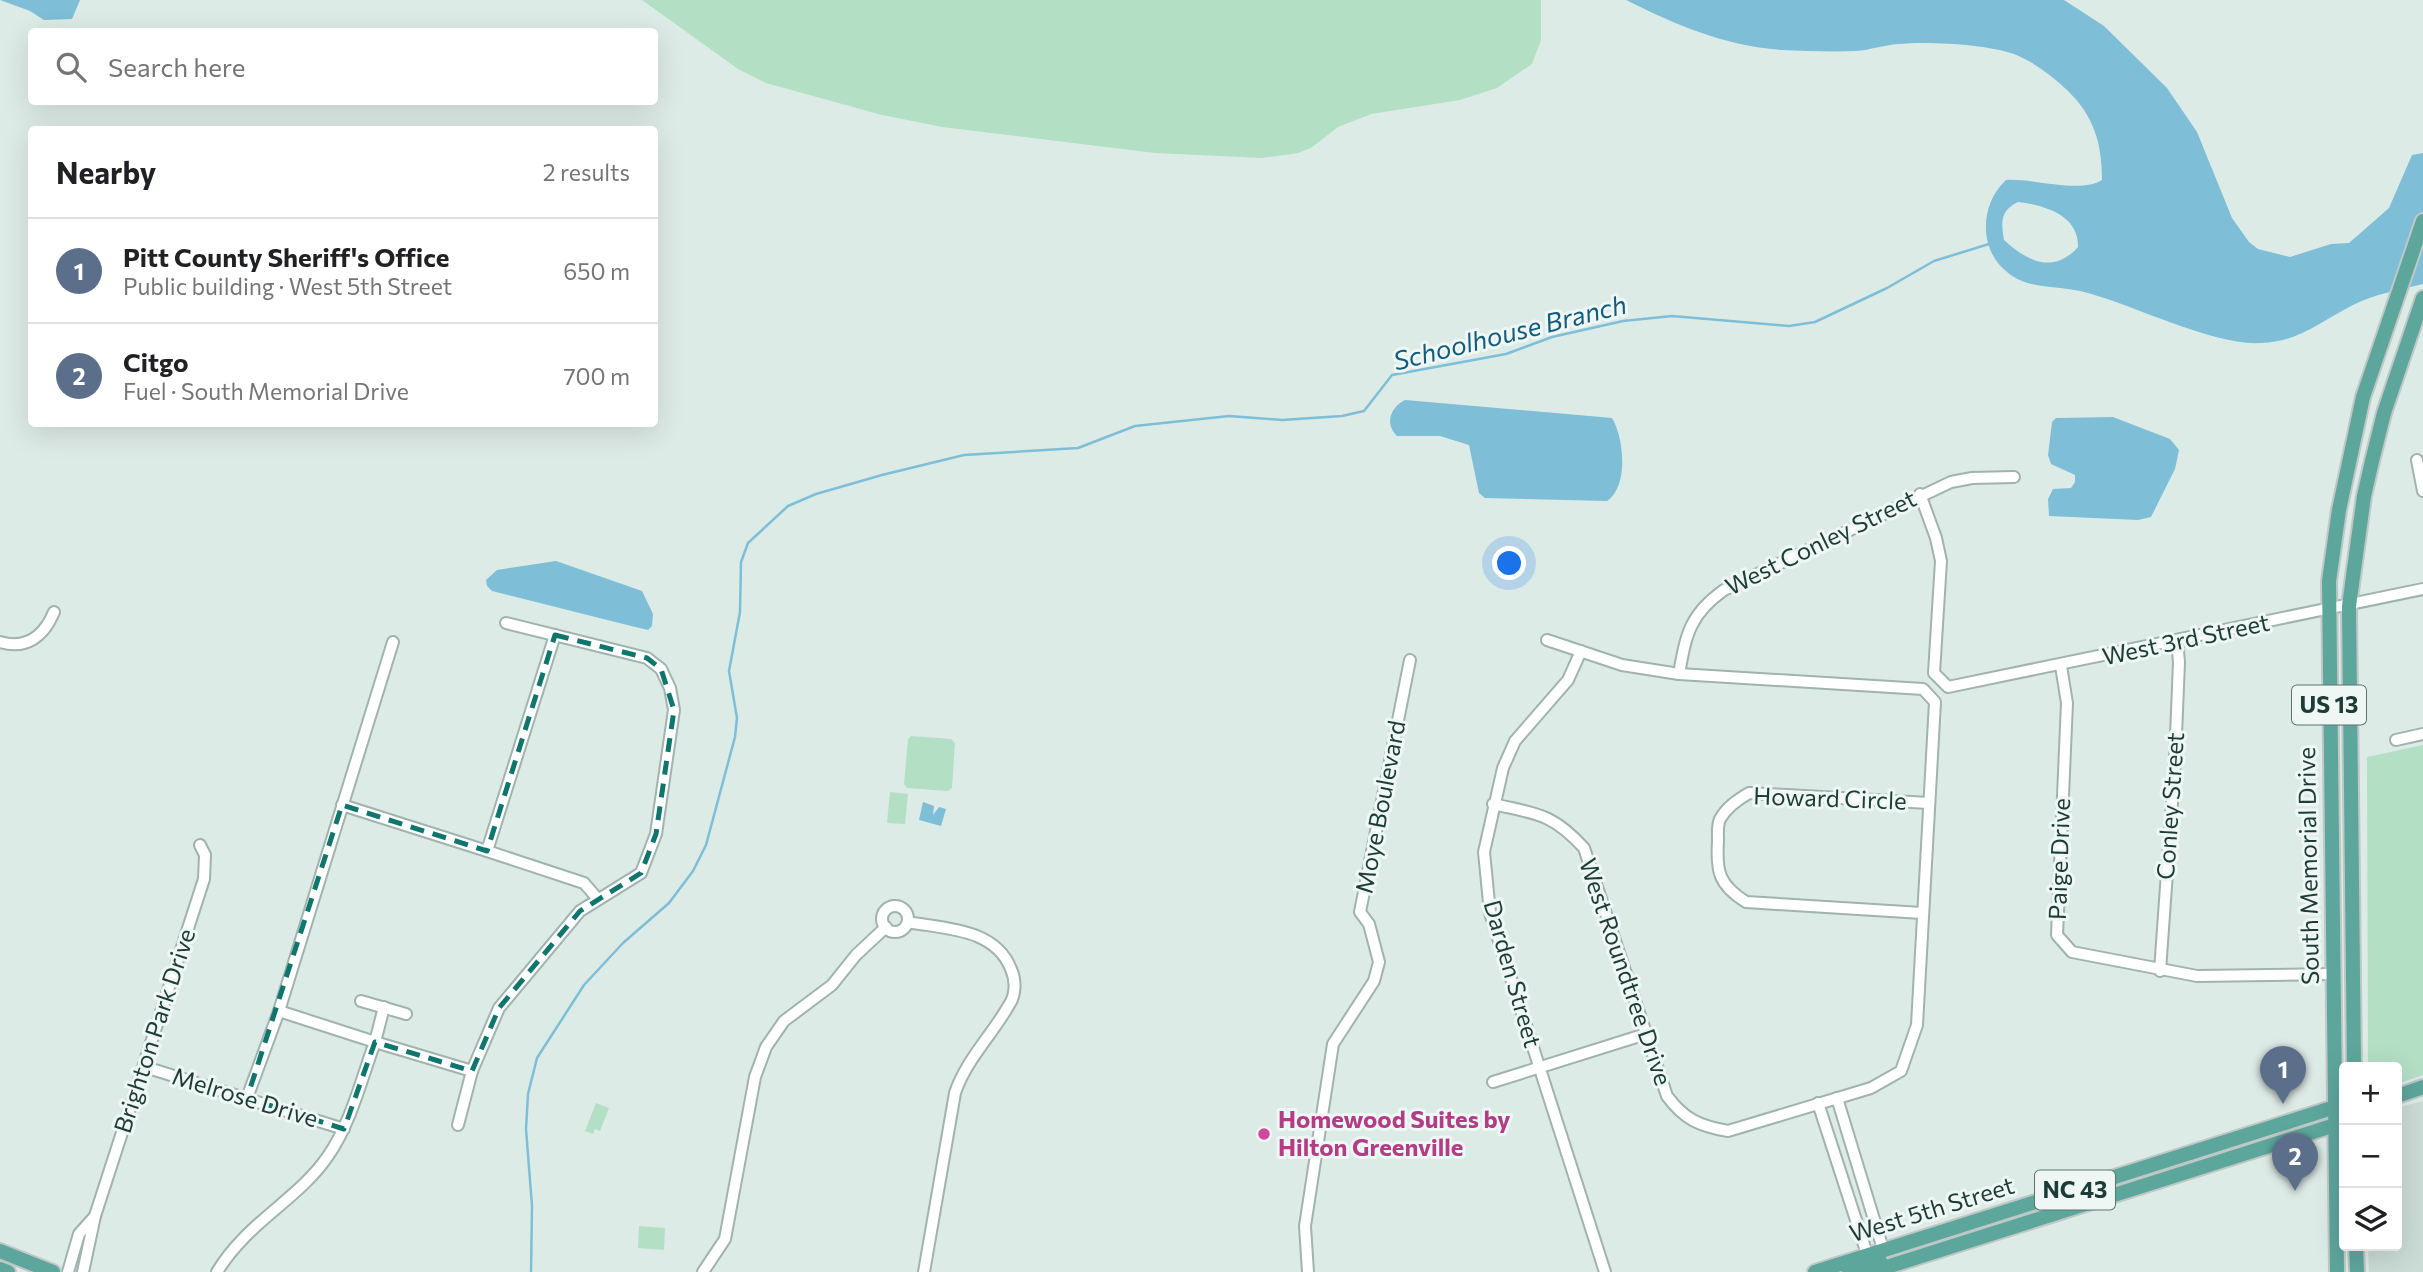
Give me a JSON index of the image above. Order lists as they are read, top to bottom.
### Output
{
  "streets": {
    "main road": [
      "US 13",
      "South Memorial Drive",
      "NC 43",
      "West 5th Street"
    ],
    "street": [
      "West Conley Street",
      "West 3rd Street",
      "Howard Circle",
      "Conley Street",
      "Moye Boulevard",
      "Paige Drive",
      "West Roundtree Drive",
      "Darden Street",
      "Brighton Park Drive",
      "Melrose Drive"
    ]
  },
  "crossings": [
    ["West Conley Street", "West 3rd Street"],
    ["West Conley Street", "West Roundtree Drive"],
    ["West 3rd Street", "Conley Street"],
    ["West 3rd Street", "Paige Drive"],
    ["West 3rd Street", "South Memorial Drive"],
    ["Howard Circle", "West Roundtree Drive"],
    ["Conley Street", "Paige Drive"],
    ["Paige Drive", "South Memorial Drive"],
    ["West Roundtree Drive", "Darden Street"],
    ["Brighton Park Drive", "Melrose Drive"]
  ],
  "water": ["Schoolhouse Branch"],
  "places": ["Homewood Suites by Hilton Greenville"],
  "page": {
    "search": "Search here",
    "heading": ["Nearby", "2 results"],
    "list": [
      {
        "mark": "1",
        "name": "Pitt County Sheriff's Office",
        "note": "Public building · West 5th Street",
        "value": "650 m"
      },
      {
        "mark": "2",
        "name": "Citgo",
        "note": "Fuel · South Memorial Drive",
        "value": "700 m"
      }
    ],
    "pins": ["1", "2"],
    "map_buttons": ["+", "−"]
  }
}
